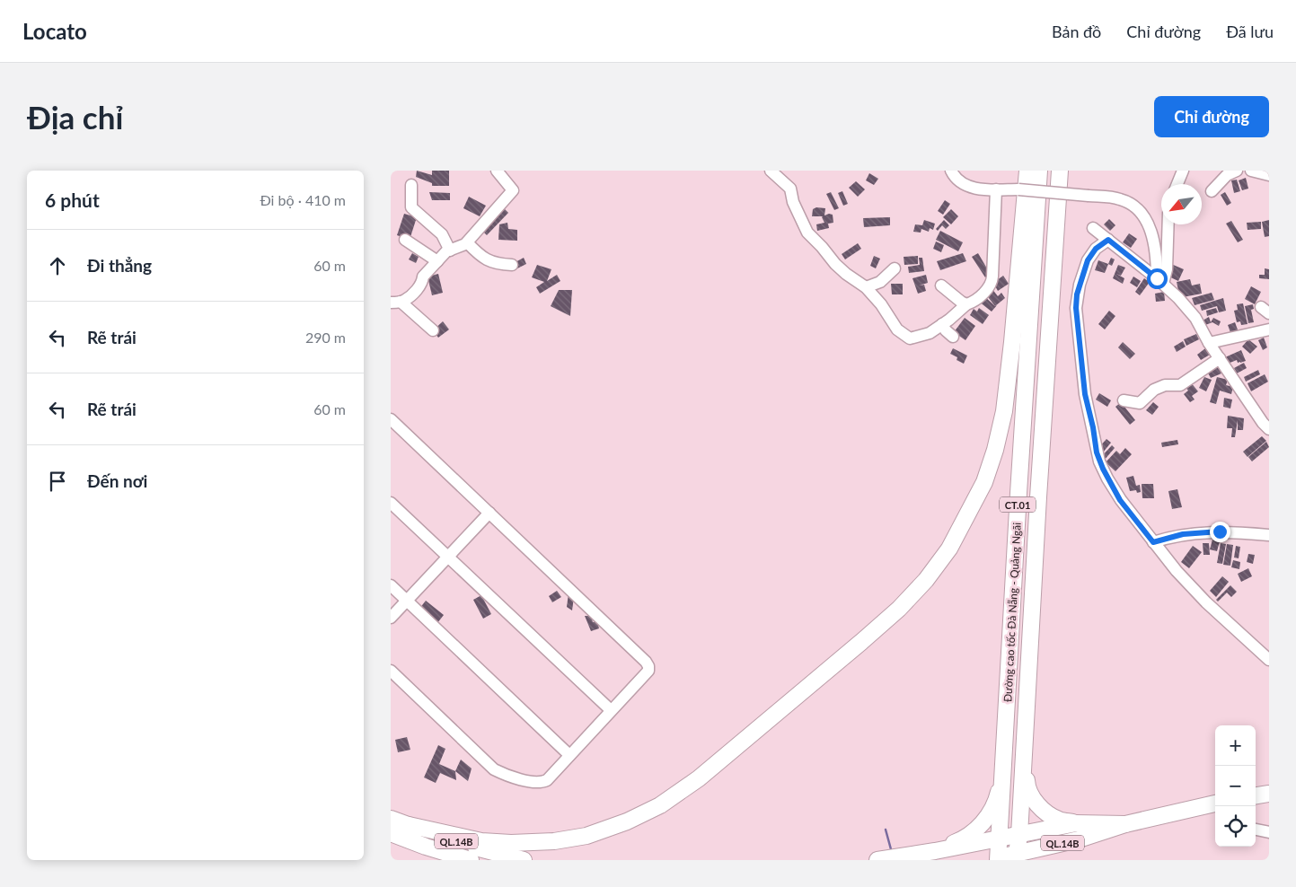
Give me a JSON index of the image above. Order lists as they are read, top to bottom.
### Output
{
  "streets": {
    "highway": ["CT.01", "Đường cao tốc Đà Nẵng - Quảng Ngãi", "QL.14B"]
  },
  "crossings": [
    ["Đường cao tốc Đà Nẵng - Quảng Ngãi", "QL.14B"]
  ],
  "north": "bottom left",
  "page": {
    "header": "Locato",
    "nav": ["Bản đồ", "Chỉ đường", "Đã lưu"],
    "buttons": "Chỉ đường",
    "title": "Địa chỉ",
    "heading": ["6 phút", "Đi bộ · 410 m"],
    "list": [
      ["Đi thẳng", "60 m"],
      ["Rẽ trái", "290 m"],
      ["Rẽ trái", "60 m"],
      "Đến nơi"
    ],
    "map_buttons": ["+", "−"]
  }
}
